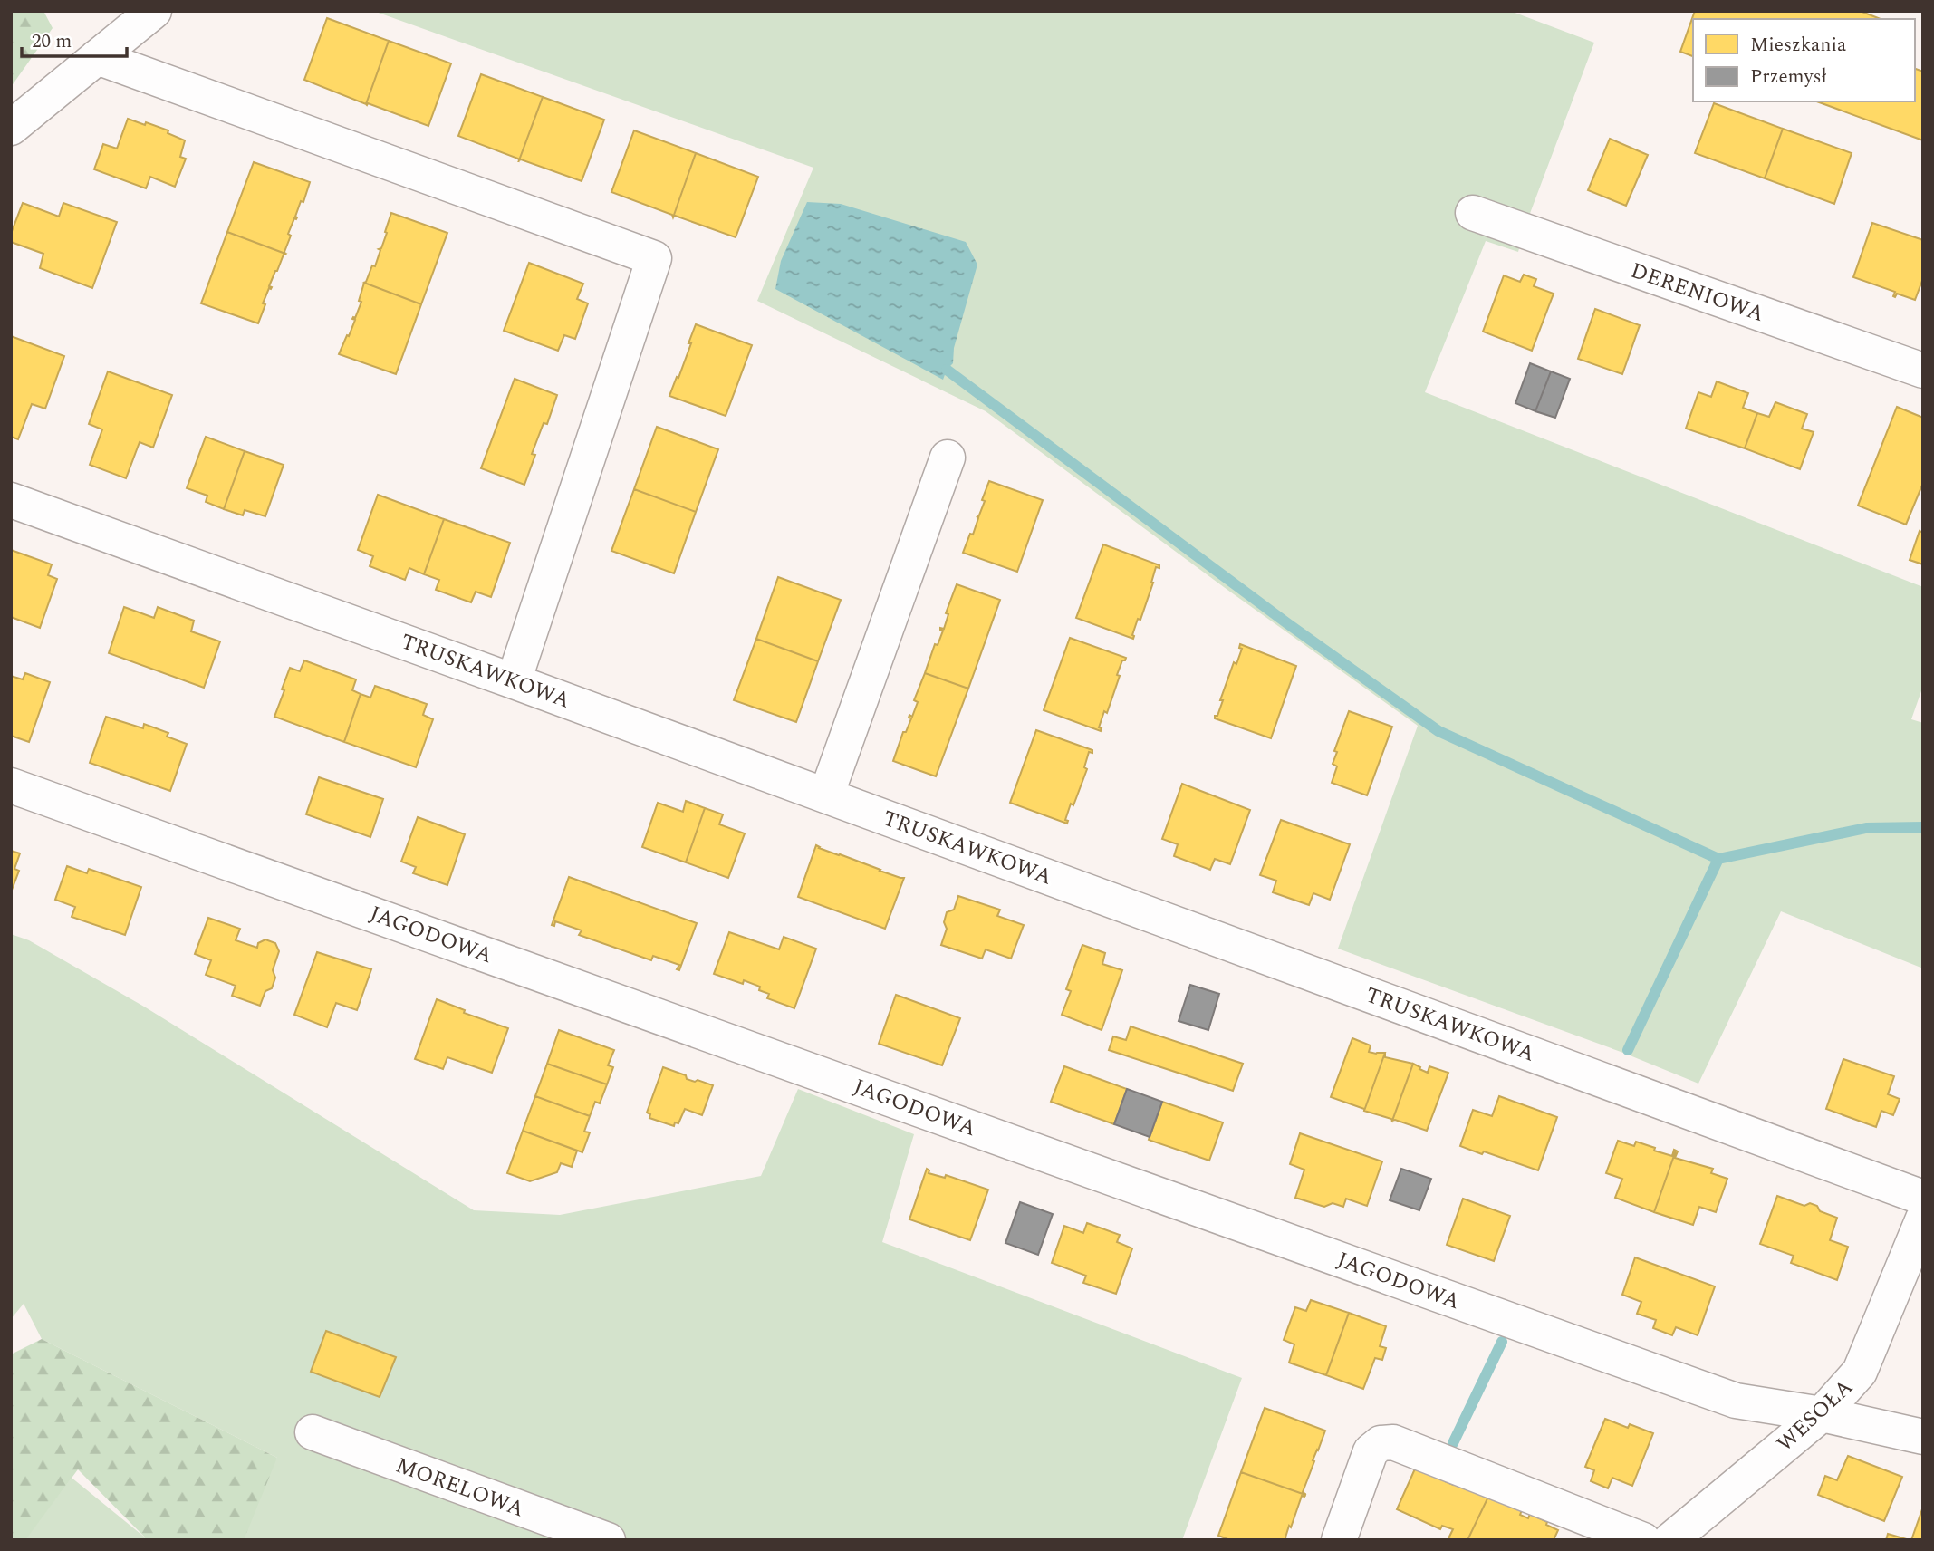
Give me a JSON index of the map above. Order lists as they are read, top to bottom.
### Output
{
  "streets": {
    "street": [
      "DERENIOWA",
      "TRUSKAWKOWA",
      "JAGODOWA",
      "WESOŁA",
      "MORELOWA"
    ]
  },
  "crossings": [
    ["JAGODOWA", "WESOŁA"]
  ],
  "legend": ["Mieszkania", "Przemysł"],
  "scale_bar": "20 m"
}
